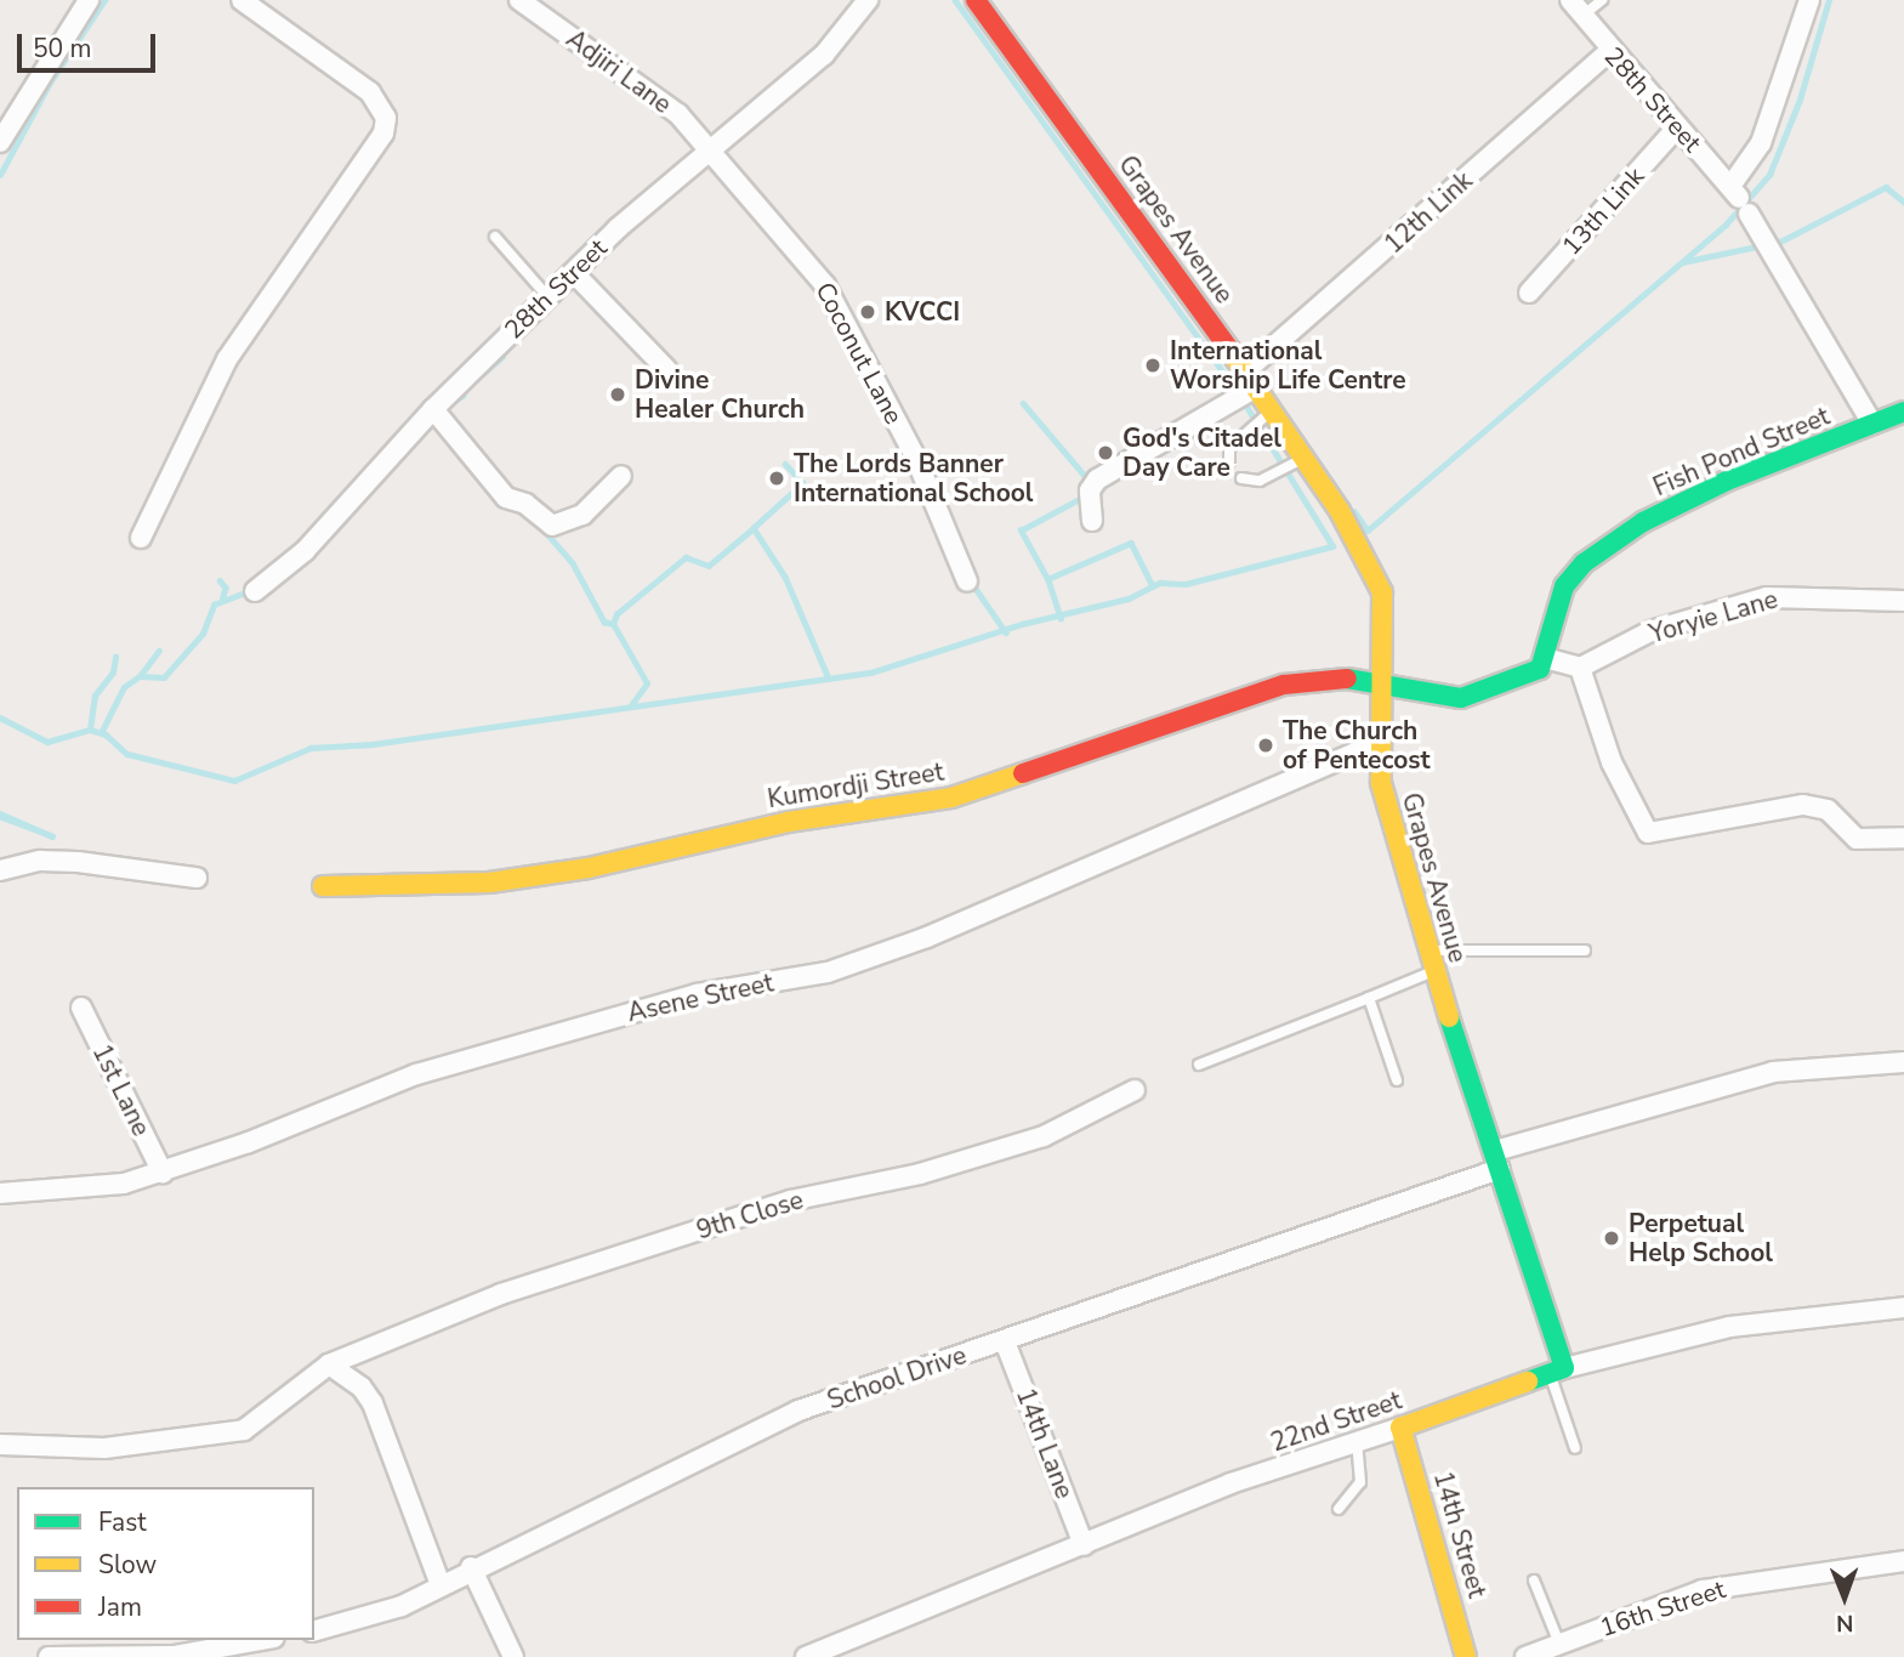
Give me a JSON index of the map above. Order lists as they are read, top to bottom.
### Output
{
  "streets": {
    "street": [
      "Adjiri Lane",
      "28th Street",
      "13th Link",
      "12th Link",
      "Grapes Avenue",
      "Coconut Lane",
      "Fish Pond Street",
      "Yoryie Lane",
      "Kumordji Street",
      "Asene Street",
      "1st Lane",
      "9th Close",
      "School Drive",
      "22nd Street",
      "14th Lane",
      "14th Street",
      "16th Street"
    ]
  },
  "crossings": [
    ["Adjiri Lane", "28th Street"],
    ["Adjiri Lane", "Coconut Lane"],
    ["28th Street", "13th Link"],
    ["28th Street", "12th Link"],
    ["28th Street", "Coconut Lane"],
    ["28th Street", "Fish Pond Street"],
    ["12th Link", "Grapes Avenue"],
    ["Grapes Avenue", "Kumordji Street"],
    ["Grapes Avenue", "Asene Street"],
    ["Grapes Avenue", "School Drive"],
    ["Grapes Avenue", "22nd Street"],
    ["Asene Street", "1st Lane"],
    ["School Drive", "14th Lane"],
    ["22nd Street", "14th Lane"],
    ["22nd Street", "14th Street"]
  ],
  "places": [
    "KVCCI",
    "International Worship Life Centre",
    "Divine Healer Church",
    "God's Citadel Day Care",
    "The Lords Banner International School",
    "The Church of Pentecost",
    "Perpetual Help School"
  ],
  "legend": ["Fast", "Slow", "Jam"],
  "scale_bar": "50 m",
  "north": "bottom"
}
